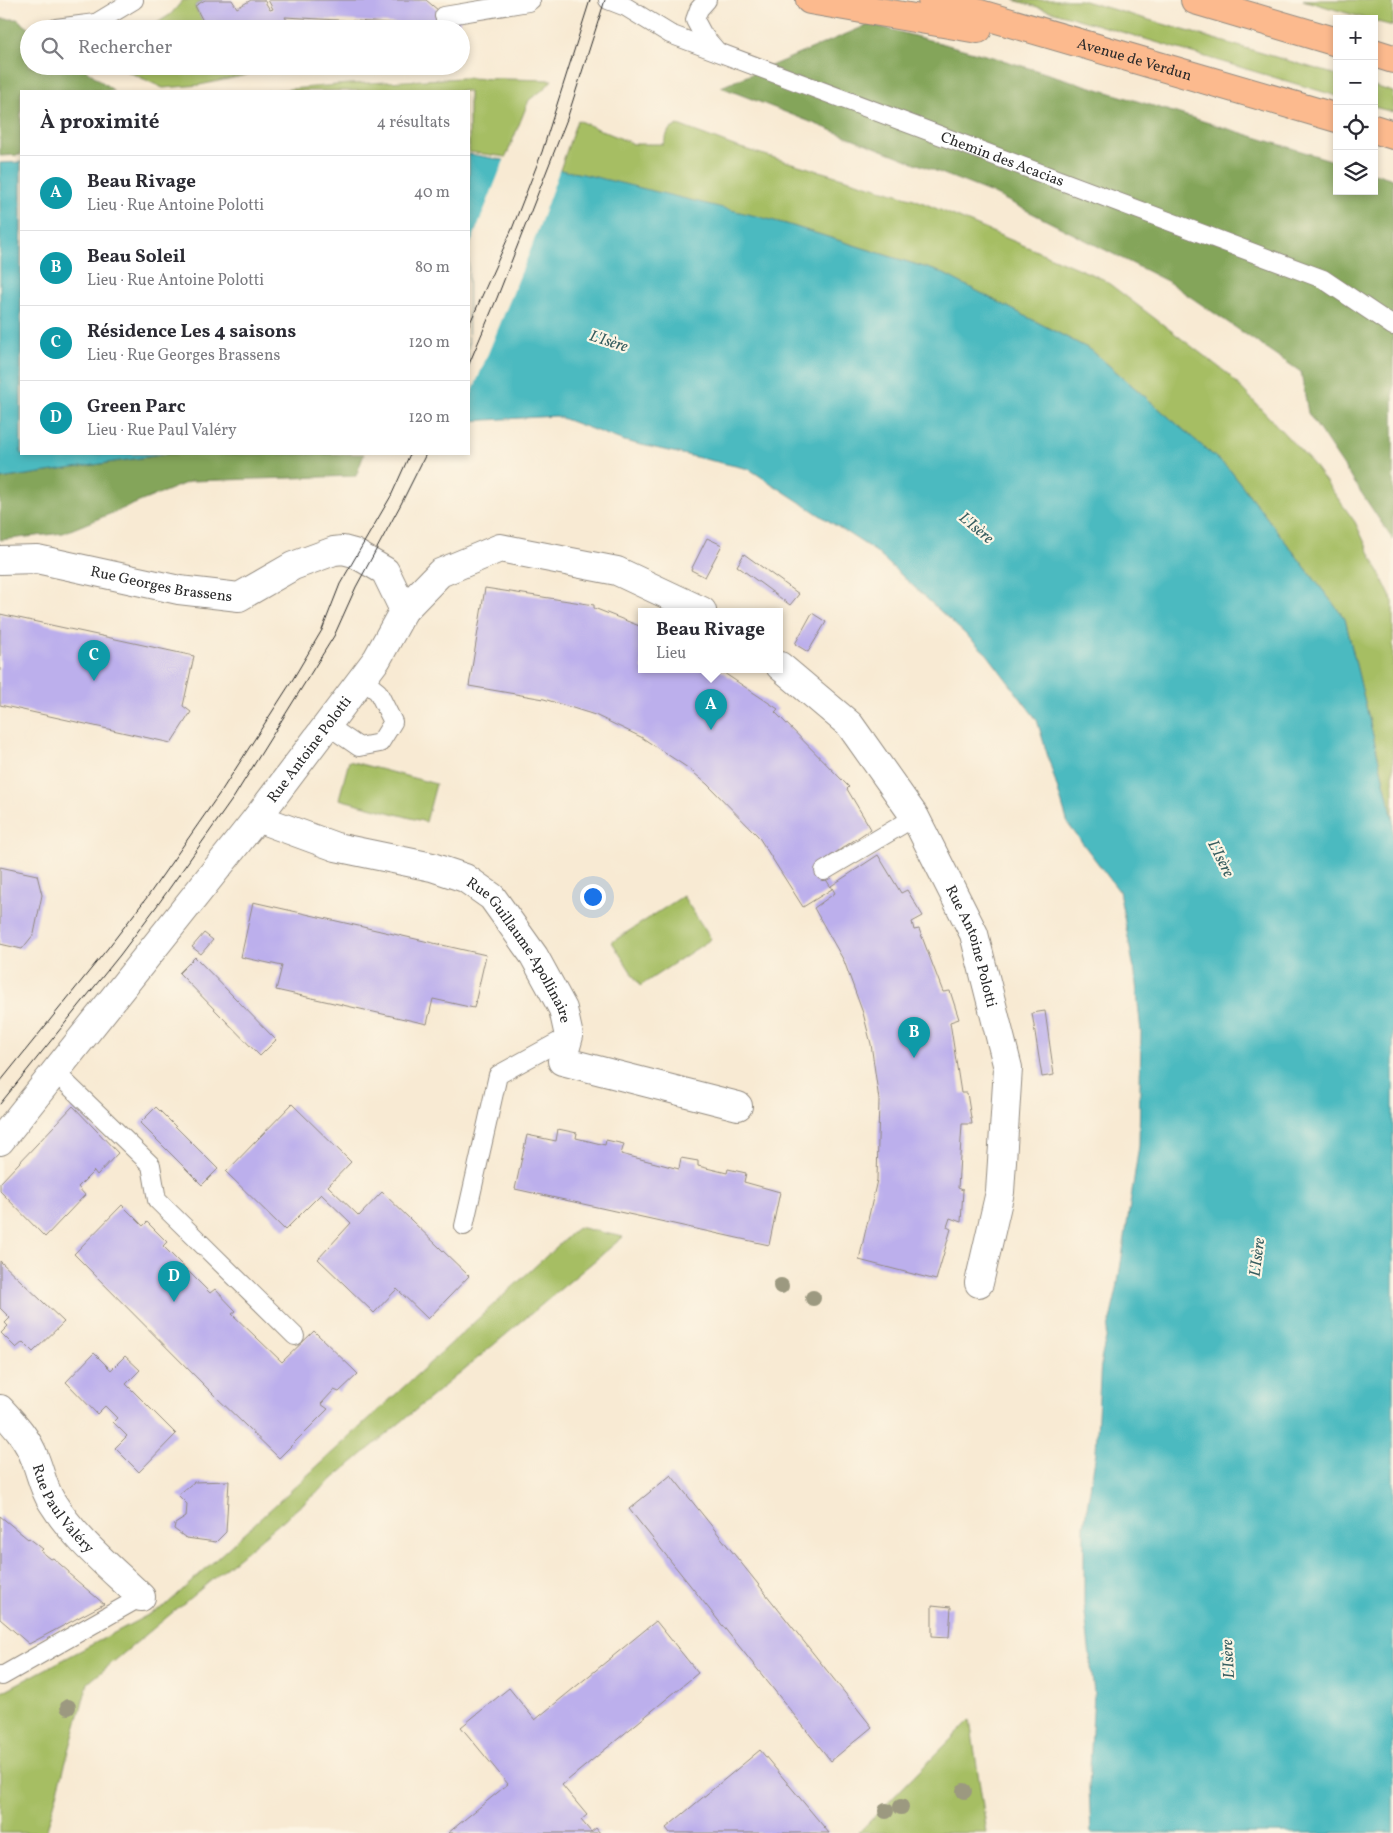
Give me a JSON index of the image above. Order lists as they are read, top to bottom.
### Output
{
  "streets": {
    "main road": ["Avenue de Verdun"],
    "street": [
      "Rue Georges Brassens",
      "Rue Antoine Polotti",
      "Rue Guillaume Apollinaire",
      "Rue Paul Valéry"
    ],
    "lane": ["Chemin des Acacias"]
  },
  "crossings": [
    ["Rue Georges Brassens", "Rue Antoine Polotti"],
    ["Rue Antoine Polotti", "Rue Guillaume Apollinaire"]
  ],
  "water": ["L'Isère"],
  "page": {
    "map_buttons": ["+", "−"],
    "search": "Rechercher",
    "heading": ["À proximité", "4 résultats"],
    "list": [
      {
        "mark": "A",
        "name": "Beau Rivage",
        "note": "Lieu · Rue Antoine Polotti",
        "value": "40 m"
      },
      {
        "mark": "B",
        "name": "Beau Soleil",
        "note": "Lieu · Rue Antoine Polotti",
        "value": "80 m"
      },
      {
        "mark": "C",
        "name": "Résidence Les 4 saisons",
        "note": "Lieu · Rue Georges Brassens",
        "value": "120 m"
      },
      {
        "mark": "D",
        "name": "Green Parc",
        "note": "Lieu · Rue Paul Valéry",
        "value": "120 m"
      }
    ],
    "popup": ["Beau Rivage", "Lieu"],
    "pins": [
      "C",
      "A",
      "B",
      "D"
    ]
  }
}
